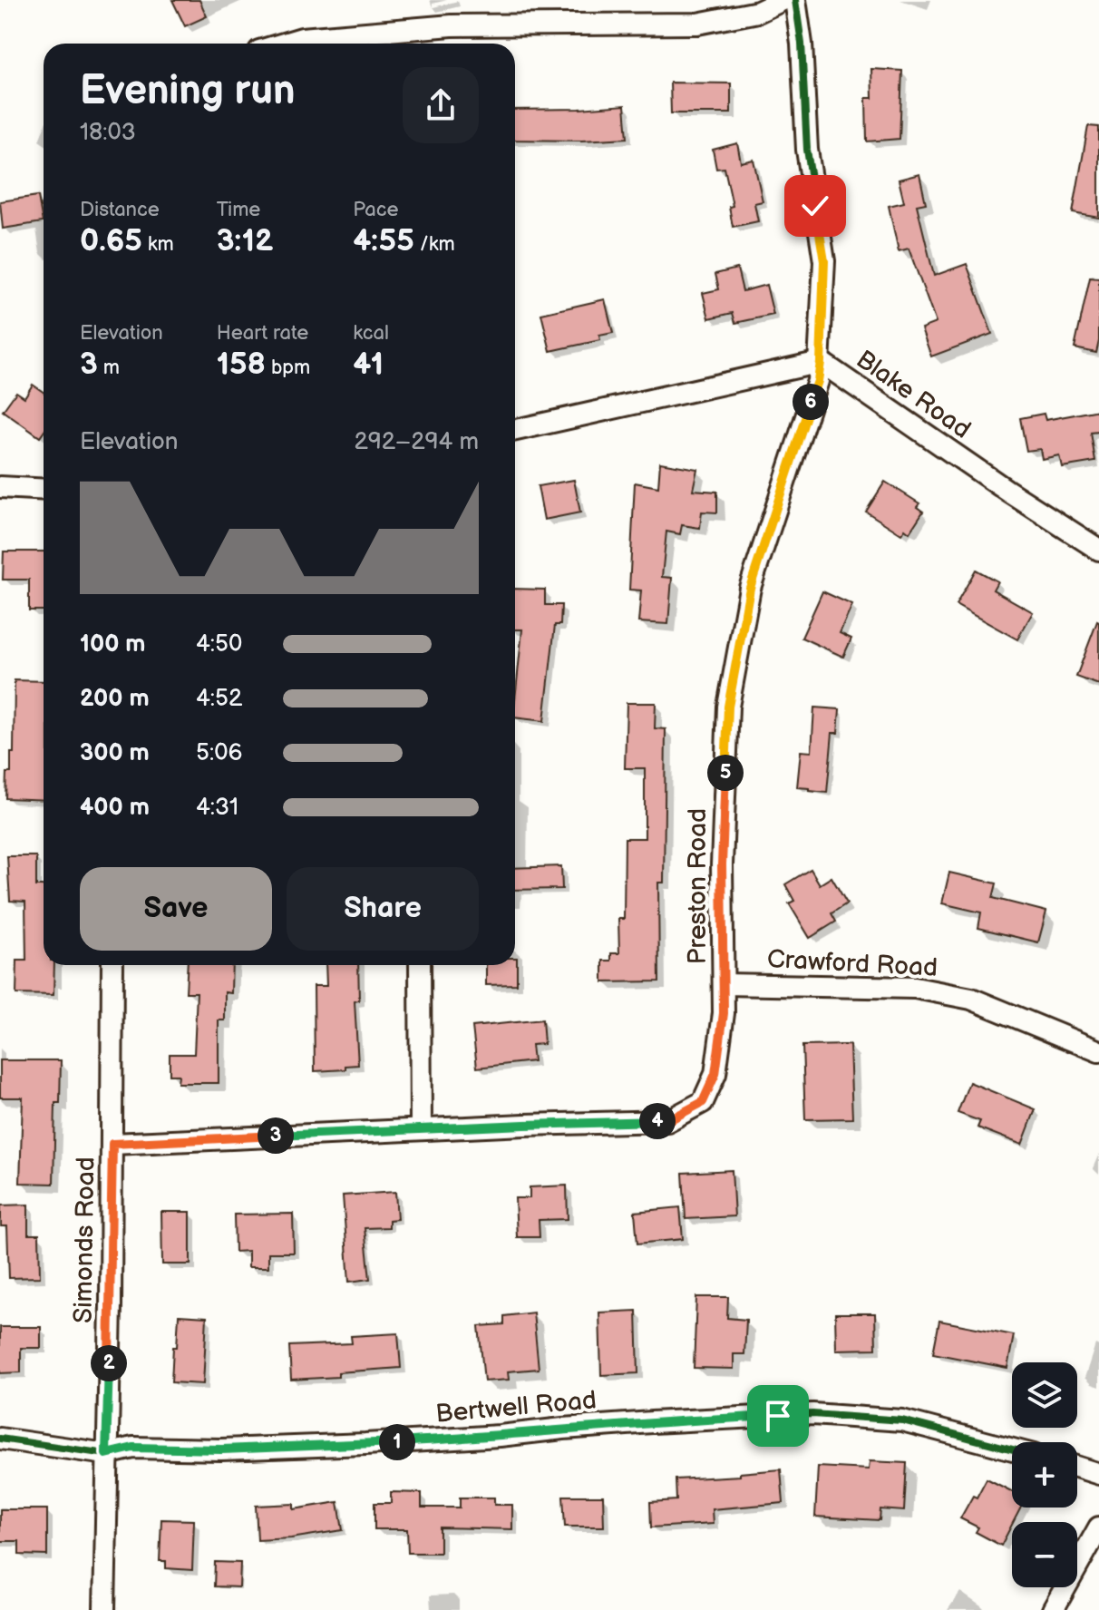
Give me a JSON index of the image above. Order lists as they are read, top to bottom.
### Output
{
  "streets": {
    "street": [
      "Blake Road",
      "Preston Road",
      "Crawford Road",
      "Simonds Road",
      "Bertwell Road"
    ]
  },
  "crossings": [
    ["Blake Road", "Preston Road"],
    ["Preston Road", "Crawford Road"],
    ["Preston Road", "Simonds Road"],
    ["Simonds Road", "Bertwell Road"]
  ],
  "page": {
    "heading": ["Evening run", "18:03"],
    "stats": [
      ["Distance", "0.65 km"],
      ["Time", "3:12"],
      ["Pace", "4:55 /km"],
      ["Elevation", "3 m"],
      ["Heart rate", "158 bpm"],
      ["kcal", "41"]
    ],
    "pins": [
      "6",
      "5",
      "4",
      "3",
      "2",
      "1"
    ],
    "chart": ["Elevation", "292–294 m"],
    "list": [
      {
        "name": "100 m",
        "note": "4:50"
      },
      {
        "name": "200 m",
        "note": "4:52"
      },
      {
        "name": "300 m",
        "note": "5:06"
      },
      {
        "name": "400 m",
        "note": "4:31"
      }
    ],
    "buttons": ["Save", "Share"],
    "map_buttons": ["+", "−"]
  }
}
